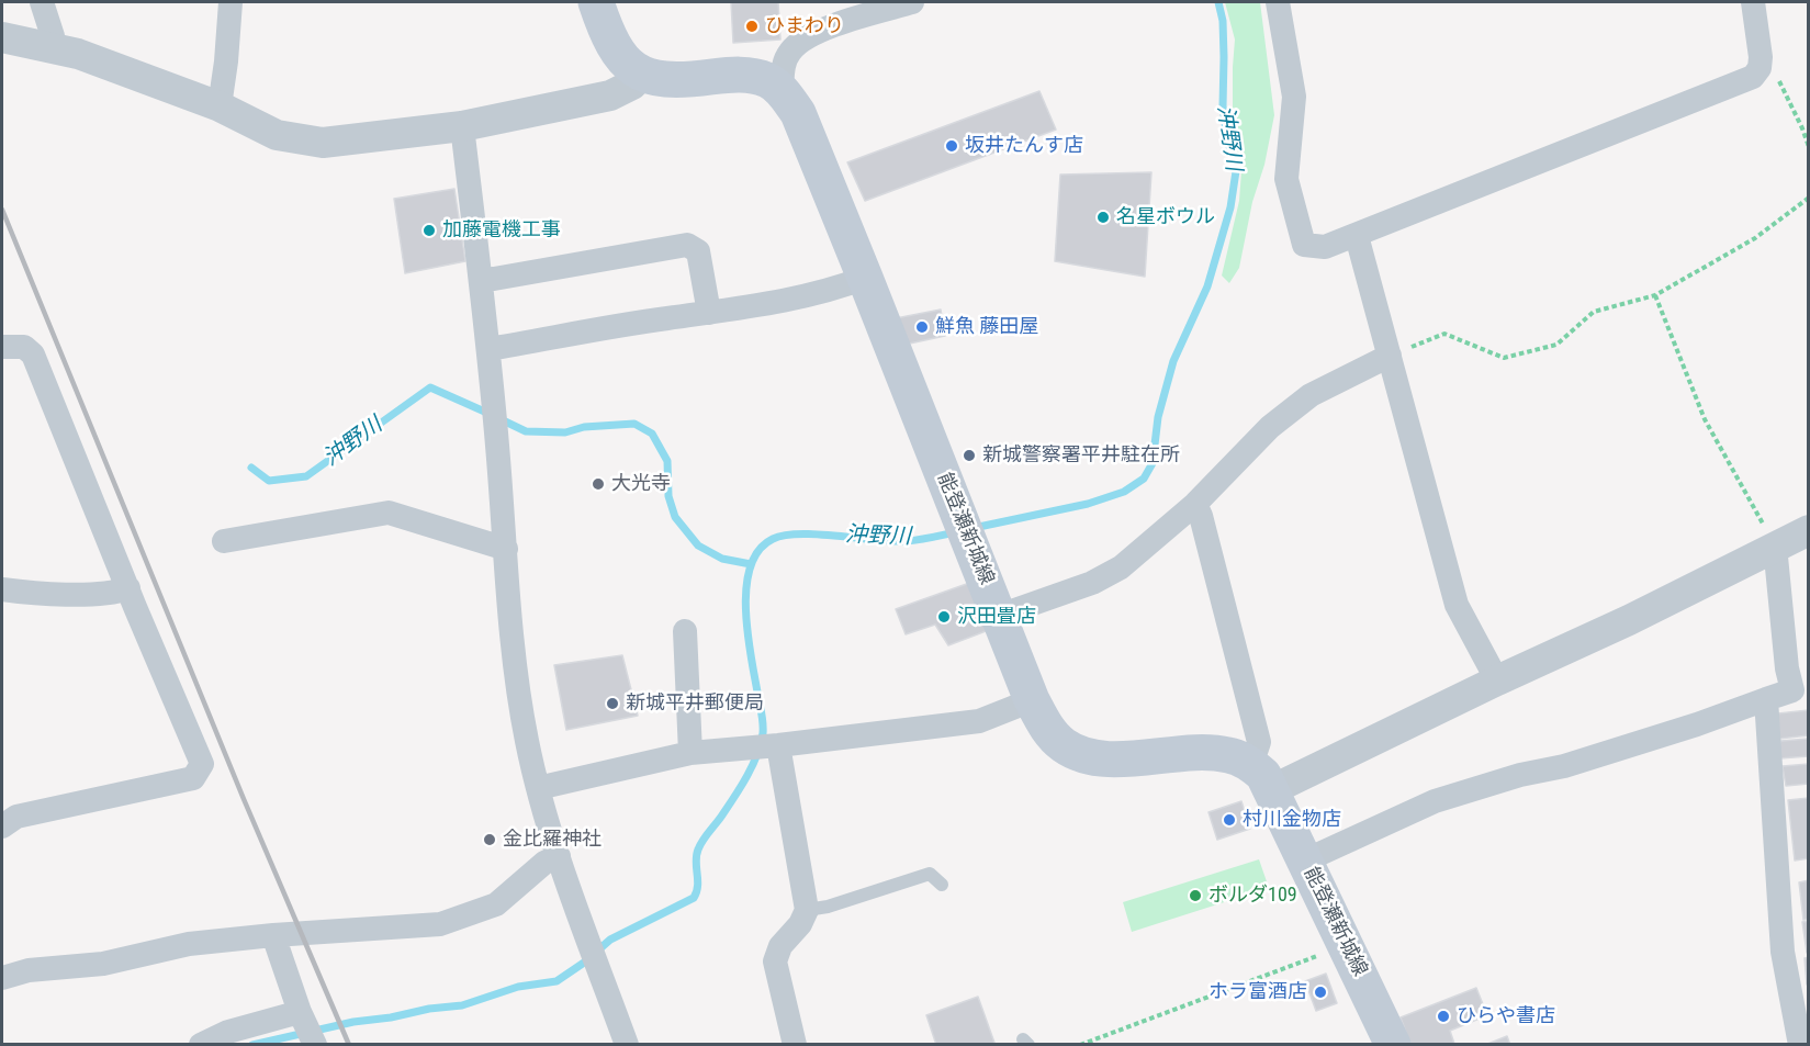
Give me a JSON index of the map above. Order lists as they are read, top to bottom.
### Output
{
  "streets": {
    "main road": ["能登瀬新城線"]
  },
  "water": ["沖野川"],
  "places": [
    "ひまわり",
    "坂井たんす店",
    "名星ボウル",
    "加藤電機工事",
    "鮮魚 藤田屋",
    "新城警察署平井駐在所",
    "大光寺",
    "沢田畳店",
    "新城平井郵便局",
    "村川金物店",
    "金比羅神社",
    "ボルダ109",
    "ホラ富酒店",
    "ひらや書店"
  ]
}
